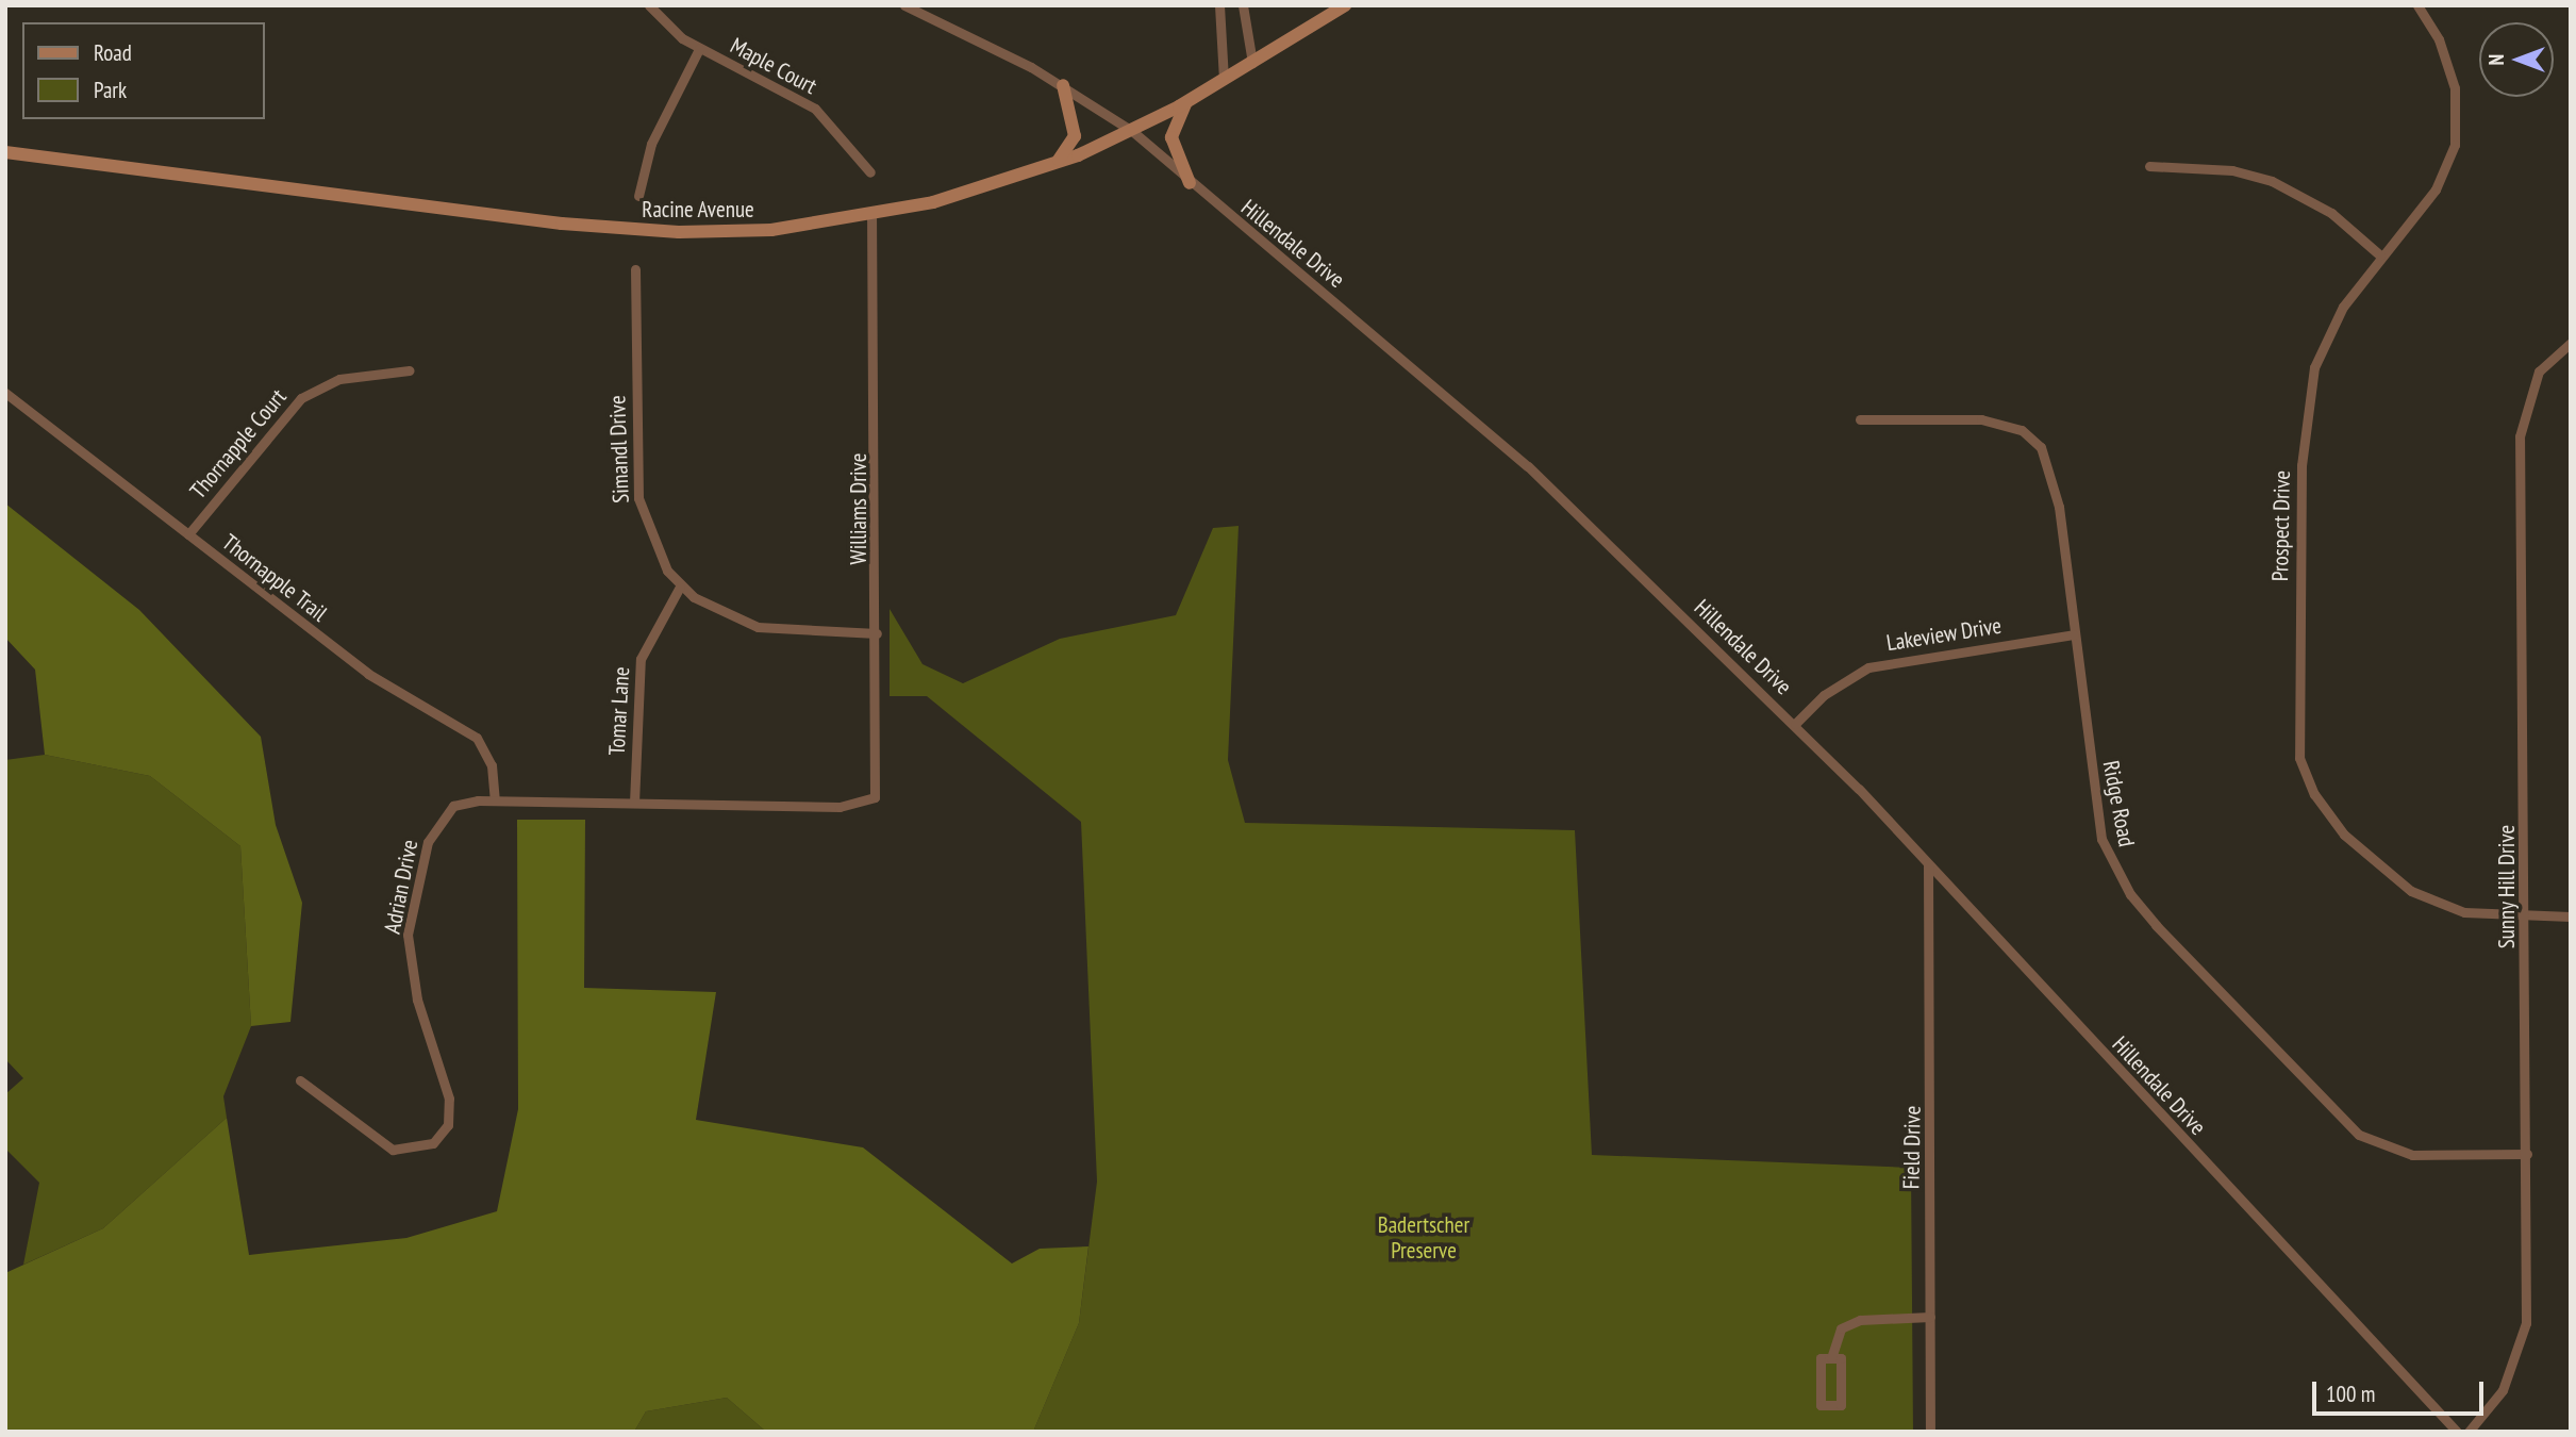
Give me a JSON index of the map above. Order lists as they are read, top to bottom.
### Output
{
  "streets": {
    "main road": ["Racine Avenue"],
    "street": [
      "Maple Court",
      "Hillendale Drive",
      "Thornapple Court",
      "Simandl Drive",
      "Williams Drive",
      "Prospect Drive",
      "Thornapple Trail",
      "Lakeview Drive",
      "Tomar Lane",
      "Ridge Road",
      "Adrian Drive",
      "Sunny Hill Drive",
      "Field Drive"
    ]
  },
  "crossings": [
    ["Racine Avenue", "Hillendale Drive"],
    ["Racine Avenue", "Williams Drive"],
    ["Hillendale Drive", "Lakeview Drive"],
    ["Hillendale Drive", "Field Drive"],
    ["Thornapple Court", "Thornapple Trail"],
    ["Simandl Drive", "Tomar Lane"],
    ["Williams Drive", "Adrian Drive"],
    ["Prospect Drive", "Sunny Hill Drive"],
    ["Thornapple Trail", "Adrian Drive"],
    ["Lakeview Drive", "Ridge Road"],
    ["Tomar Lane", "Adrian Drive"],
    ["Ridge Road", "Sunny Hill Drive"]
  ],
  "parks": ["Badertscher Preserve"],
  "legend": ["Road", "Park"],
  "scale_bar": "100 m",
  "north": "left"
}
